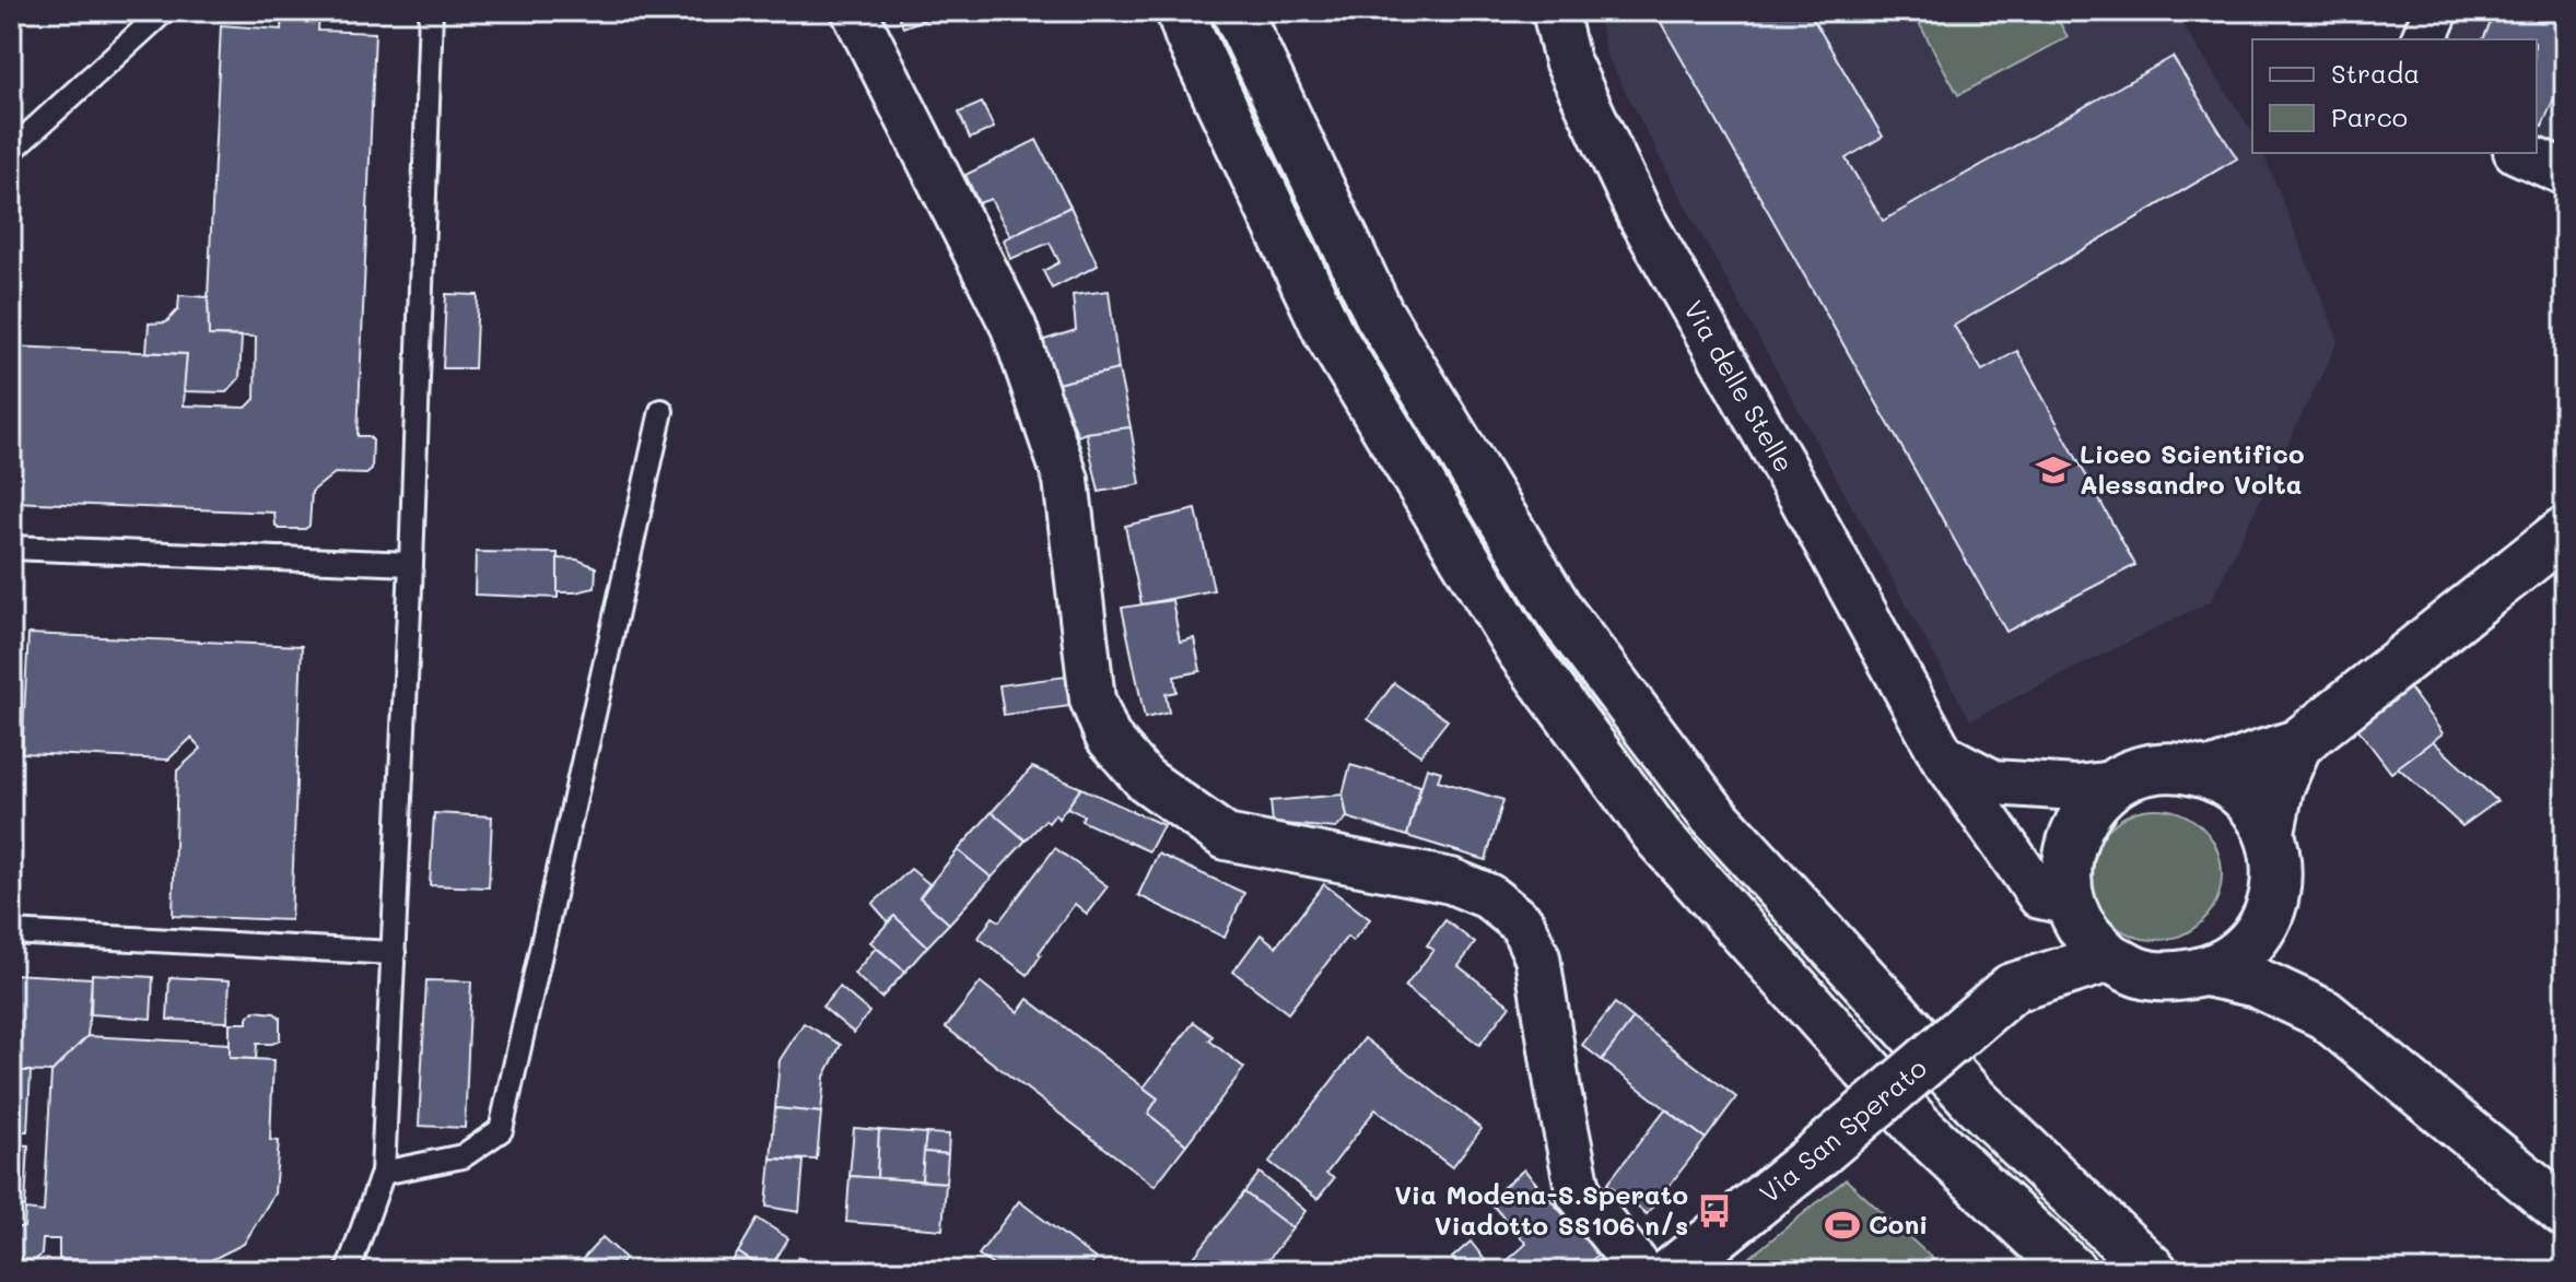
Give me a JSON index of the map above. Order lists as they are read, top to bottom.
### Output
{
  "streets": {
    "main road": ["Via San Sperato"],
    "street": ["Via delle Stelle"]
  },
  "places": {
    "school or university": ["Liceo Scientifico Alessandro Volta"],
    "bus stop": ["Via Modena-S.Sperato Viadotto SS106 n/s"],
    "sports": ["Coni"]
  },
  "legend": ["Strada", "Parco"]
}
